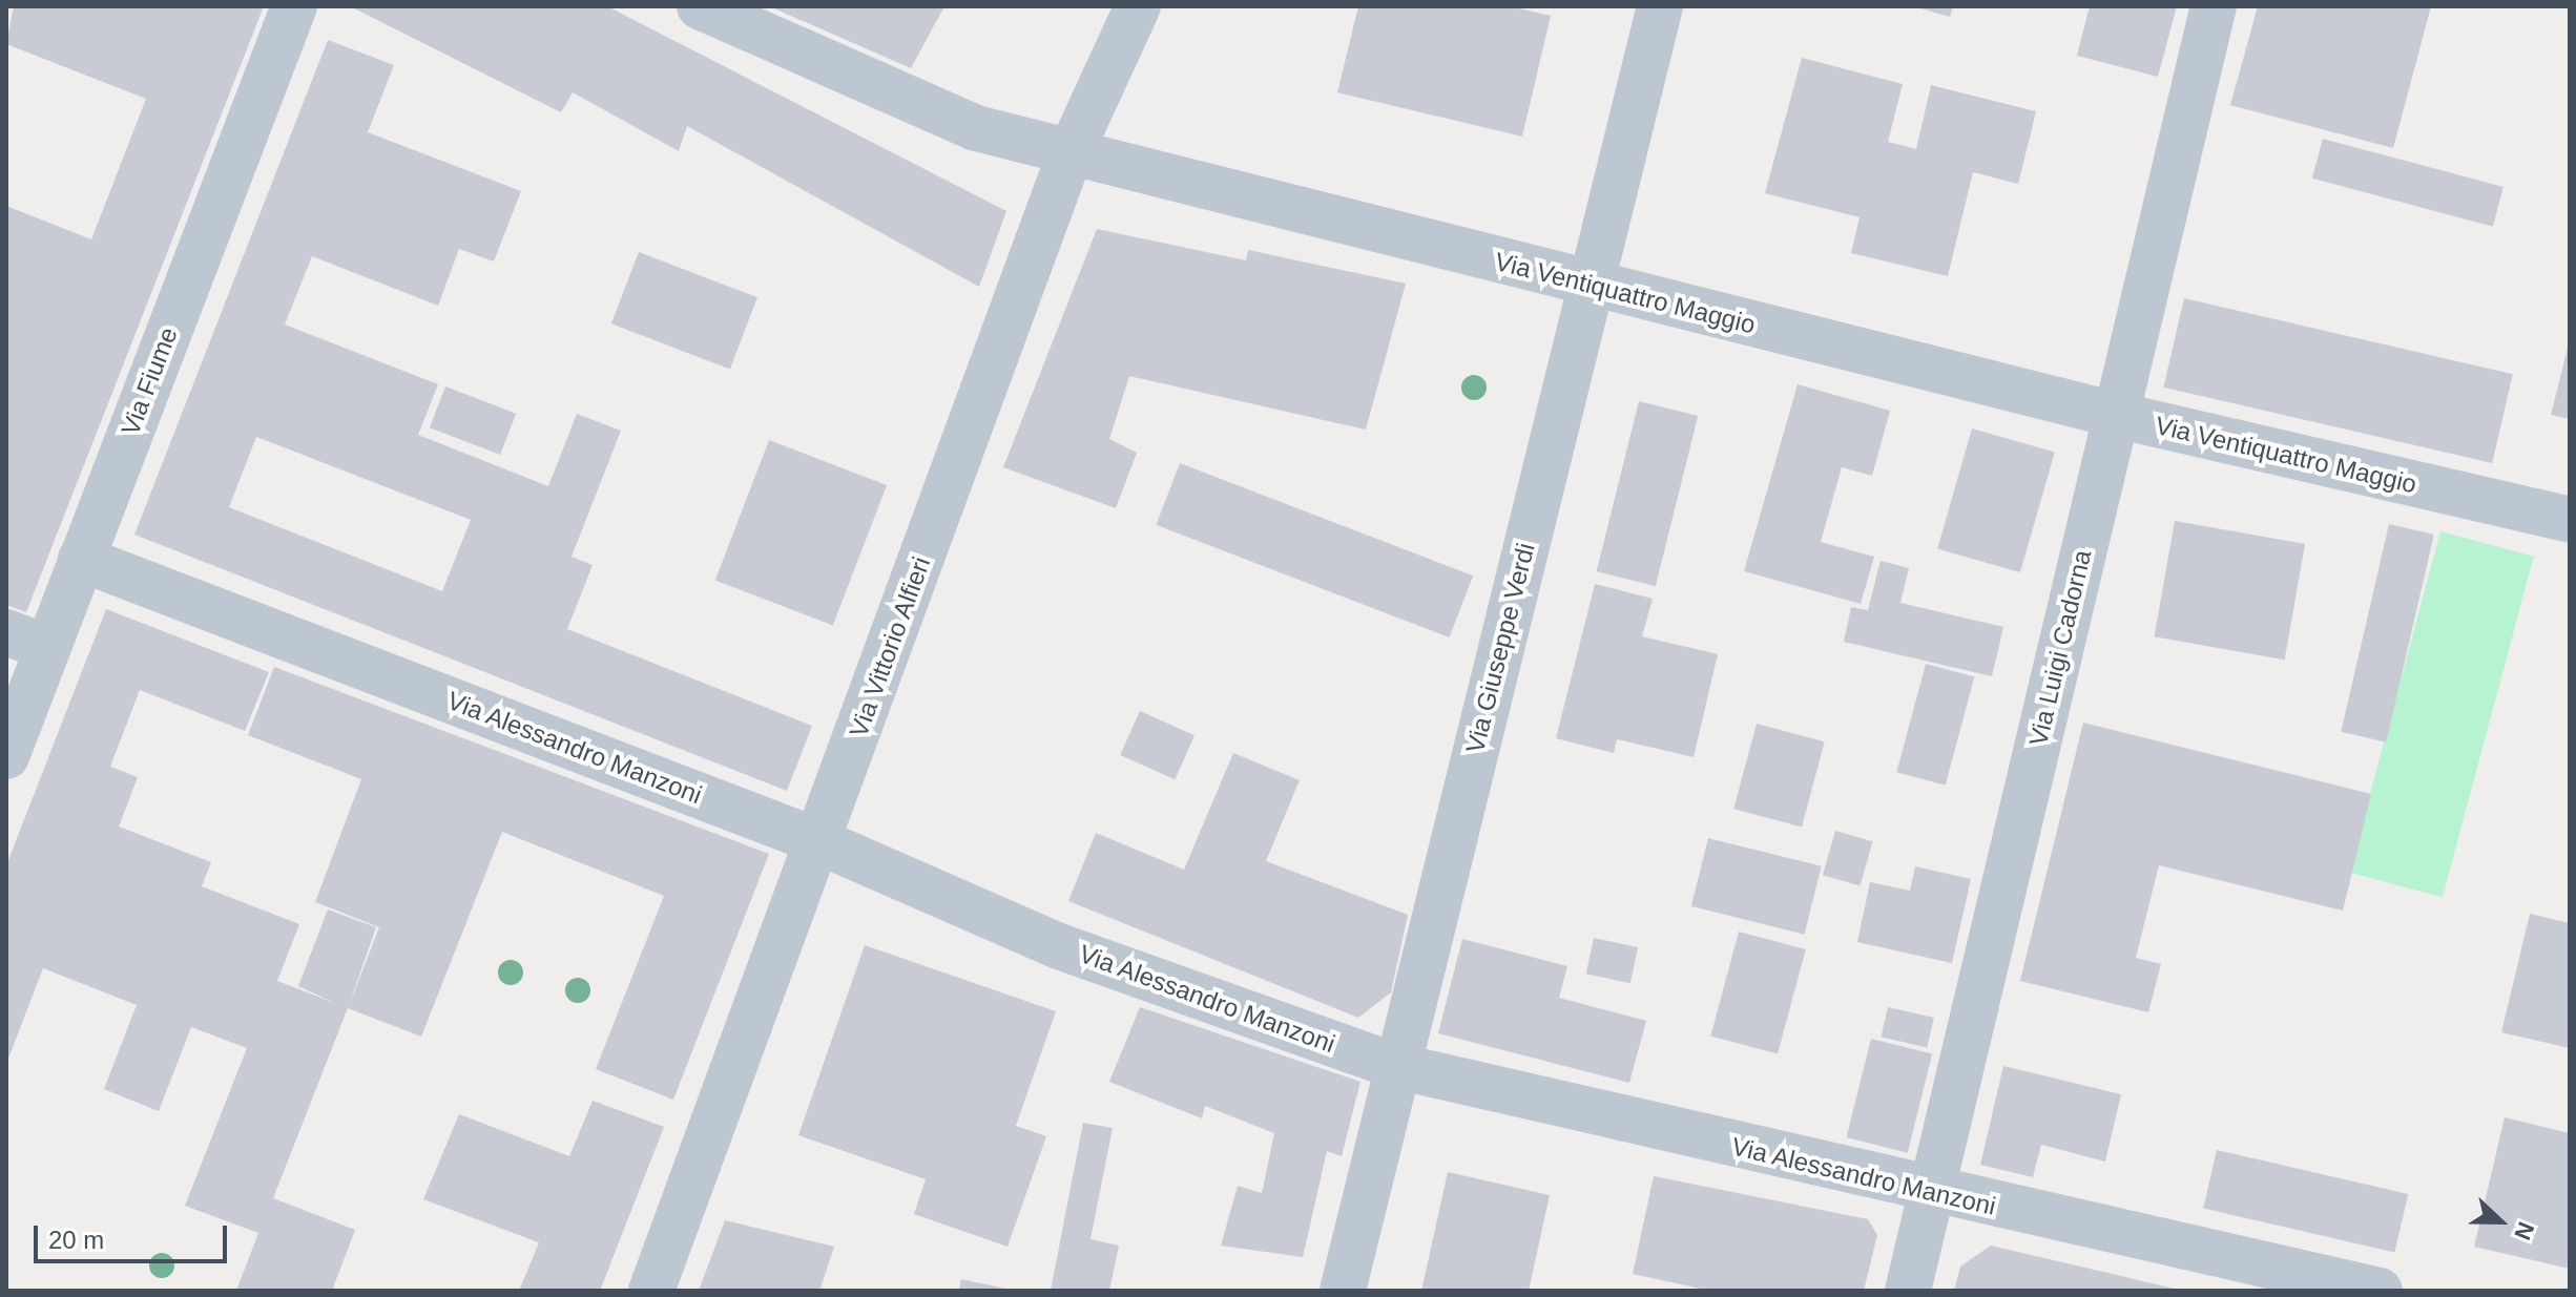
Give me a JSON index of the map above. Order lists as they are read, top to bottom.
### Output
{
  "streets": {
    "street": [
      "Via Ventiquattro Maggio",
      "Via Fiume",
      "Via Vittorio Alfieri",
      "Via Giuseppe Verdi",
      "Via Luigi Cadorna",
      "Via Alessandro Manzoni"
    ]
  },
  "crossings": [
    ["Via Ventiquattro Maggio", "Via Vittorio Alfieri"],
    ["Via Ventiquattro Maggio", "Via Giuseppe Verdi"],
    ["Via Ventiquattro Maggio", "Via Luigi Cadorna"],
    ["Via Fiume", "Via Alessandro Manzoni"],
    ["Via Vittorio Alfieri", "Via Alessandro Manzoni"],
    ["Via Giuseppe Verdi", "Via Alessandro Manzoni"],
    ["Via Luigi Cadorna", "Via Alessandro Manzoni"]
  ],
  "scale_bar": "20 m",
  "north": "right"
}
